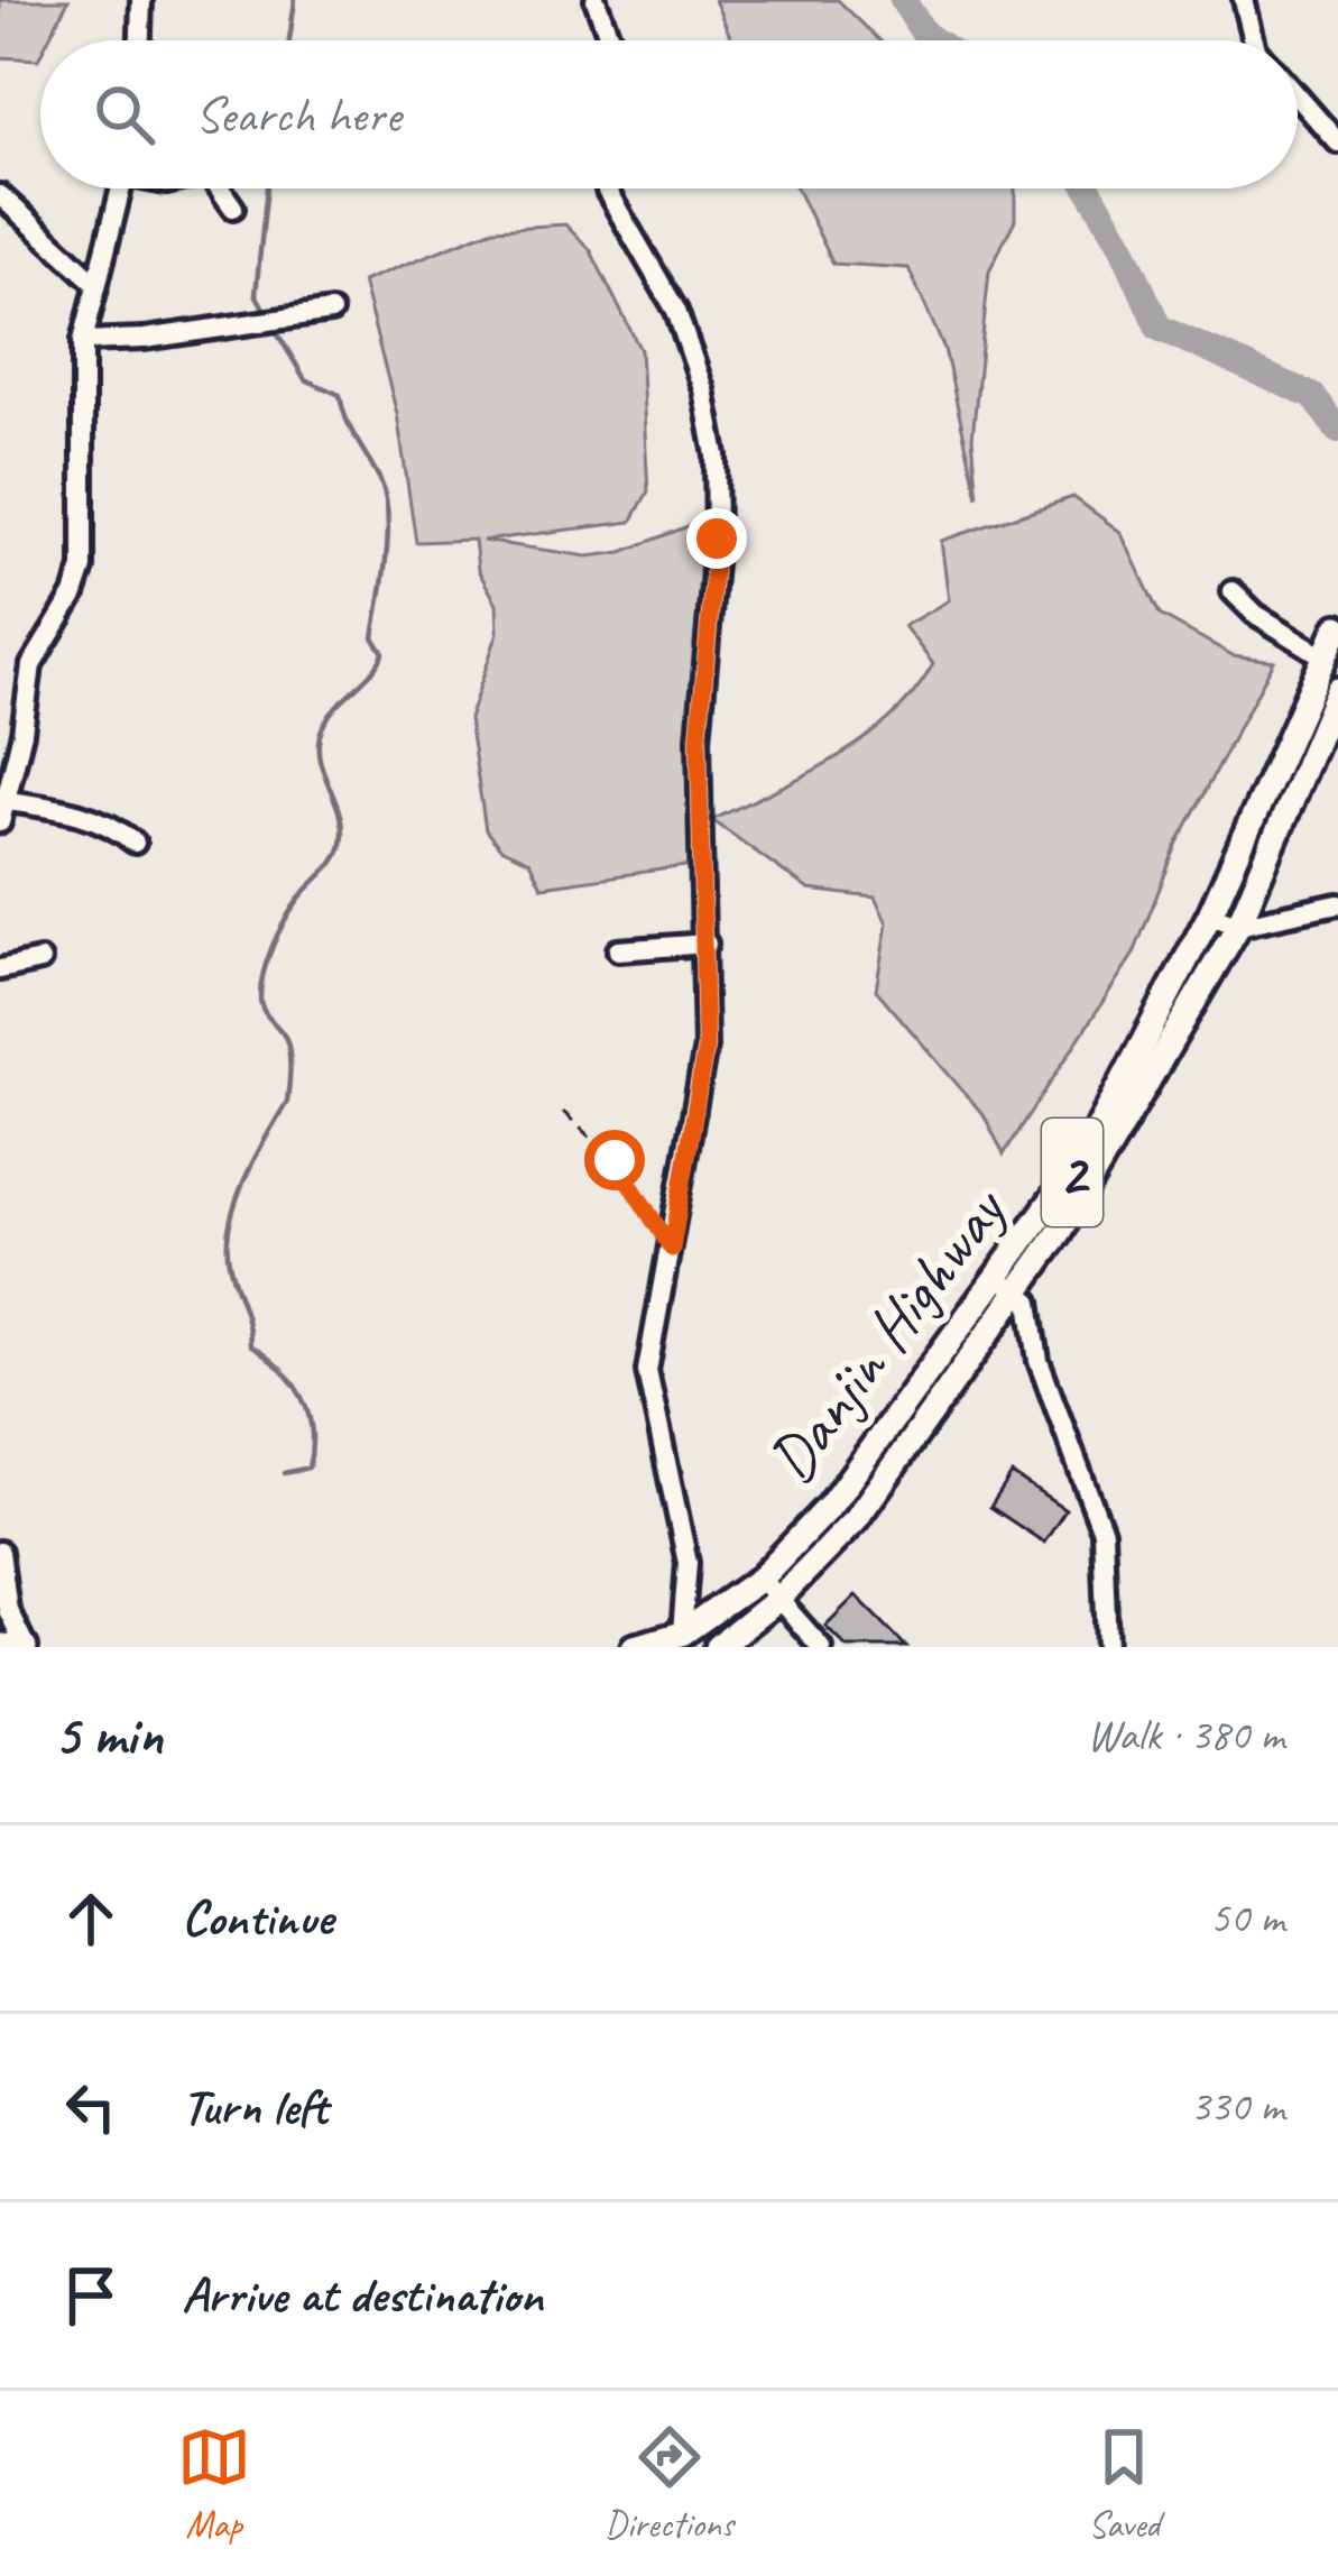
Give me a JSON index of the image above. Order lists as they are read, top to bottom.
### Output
{
  "streets": {
    "main road": ["2", "Danjin Highway"]
  },
  "crossings": [
    ["2", "Danjin Highway"]
  ],
  "page": {
    "search": "Search here",
    "heading": ["5 min", "Walk · 380 m"],
    "list": [
      ["Continue", "50 m"],
      ["Turn left", "330 m"],
      "Arrive at destination"
    ],
    "nav": ["Map", "Directions", "Saved"]
  }
}
